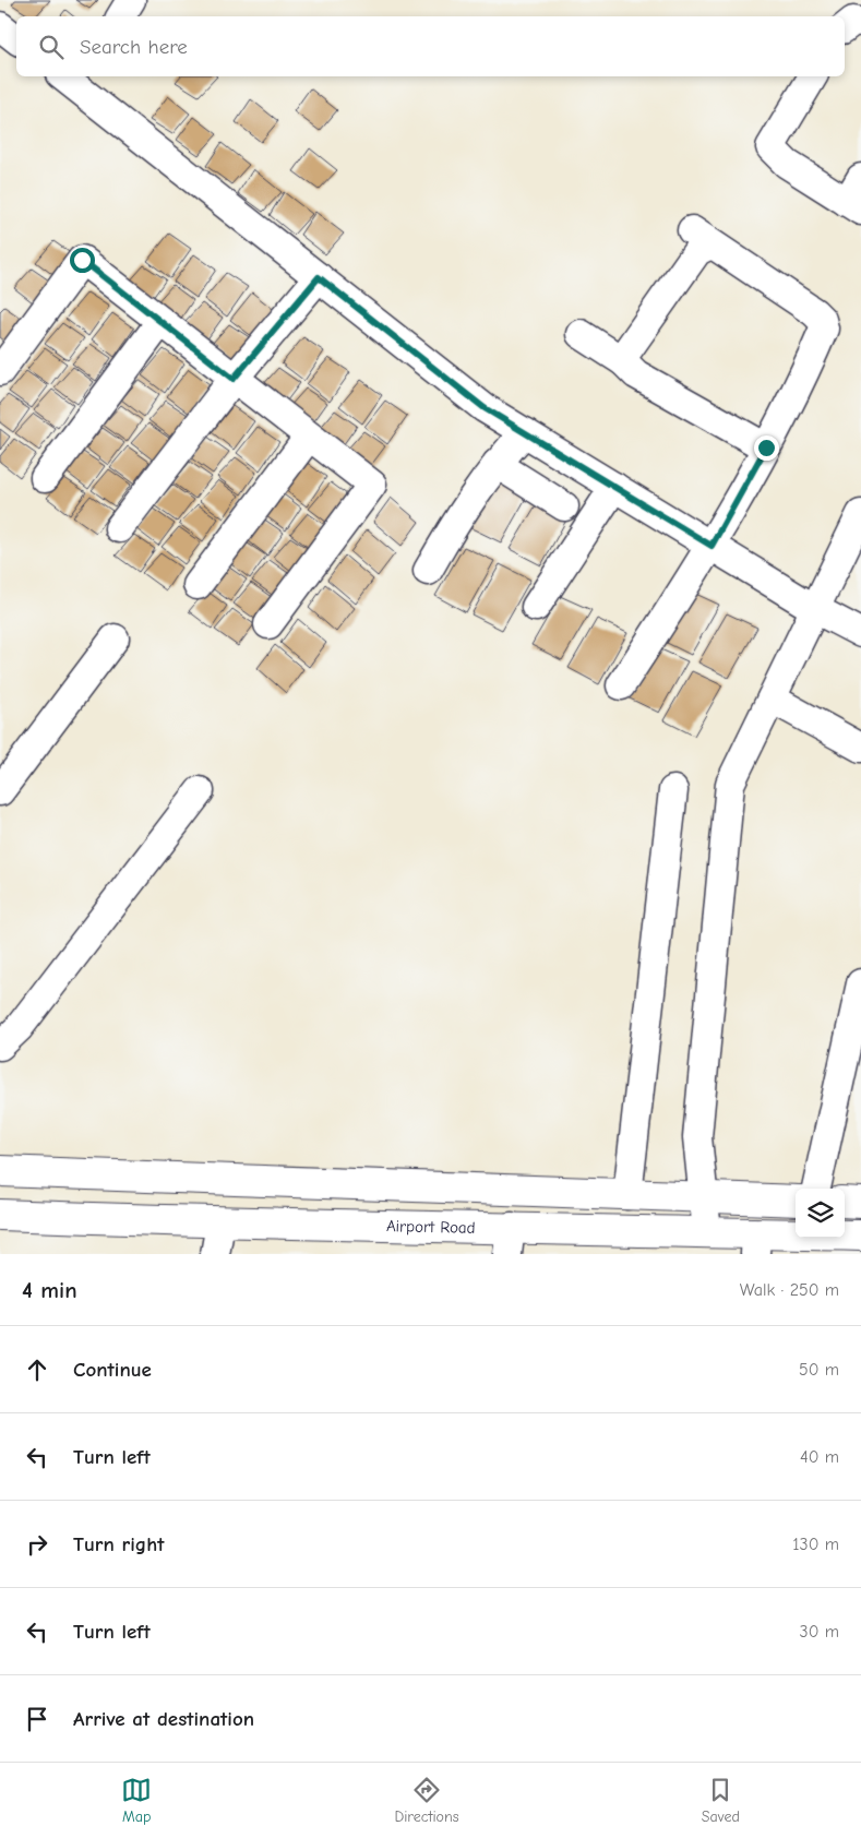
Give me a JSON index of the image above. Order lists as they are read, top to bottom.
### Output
{
  "streets": {
    "main road": ["Airport Road"]
  },
  "page": {
    "search": "Search here",
    "heading": ["4 min", "Walk · 250 m"],
    "list": [
      ["Continue", "50 m"],
      ["Turn left", "40 m"],
      ["Turn right", "130 m"],
      ["Turn left", "30 m"],
      "Arrive at destination"
    ],
    "nav": ["Map", "Directions", "Saved"]
  }
}
